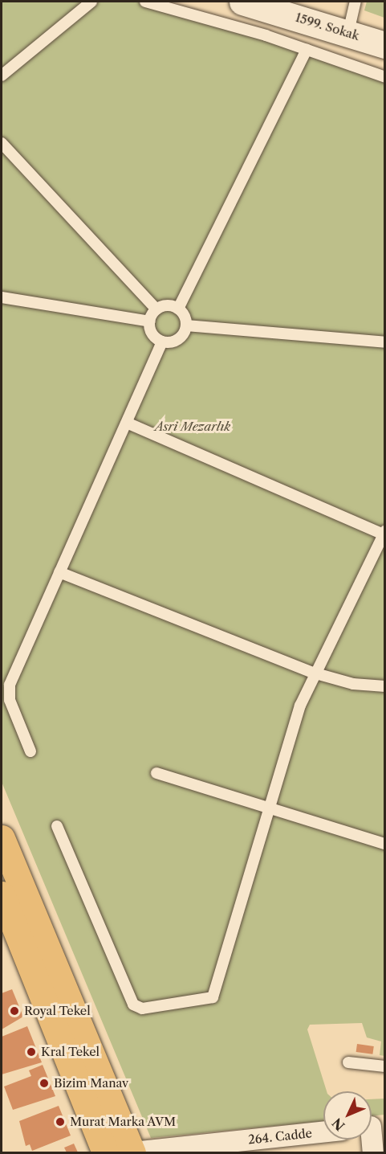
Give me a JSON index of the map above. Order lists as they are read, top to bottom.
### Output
{
  "streets": {
    "street": ["1599. Sokak", "264. Cadde"]
  },
  "parks": ["Asri Mezarlık"],
  "places": [
    "Royal Tekel",
    "Kral Tekel",
    "Bizim Manav",
    "Murat Marka AVM"
  ],
  "north": "bottom left"
}
